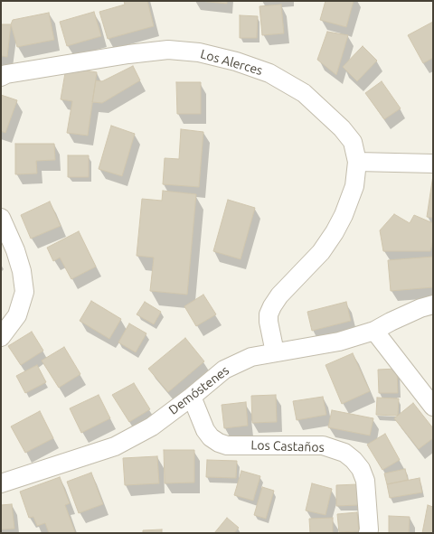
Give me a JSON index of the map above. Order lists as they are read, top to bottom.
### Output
{
  "streets": {
    "street": ["Los Alerces", "Demóstenes", "Los Castaños"]
  },
  "crossings": [
    ["Los Alerces", "Demóstenes"],
    ["Demóstenes", "Los Castaños"]
  ]
}
